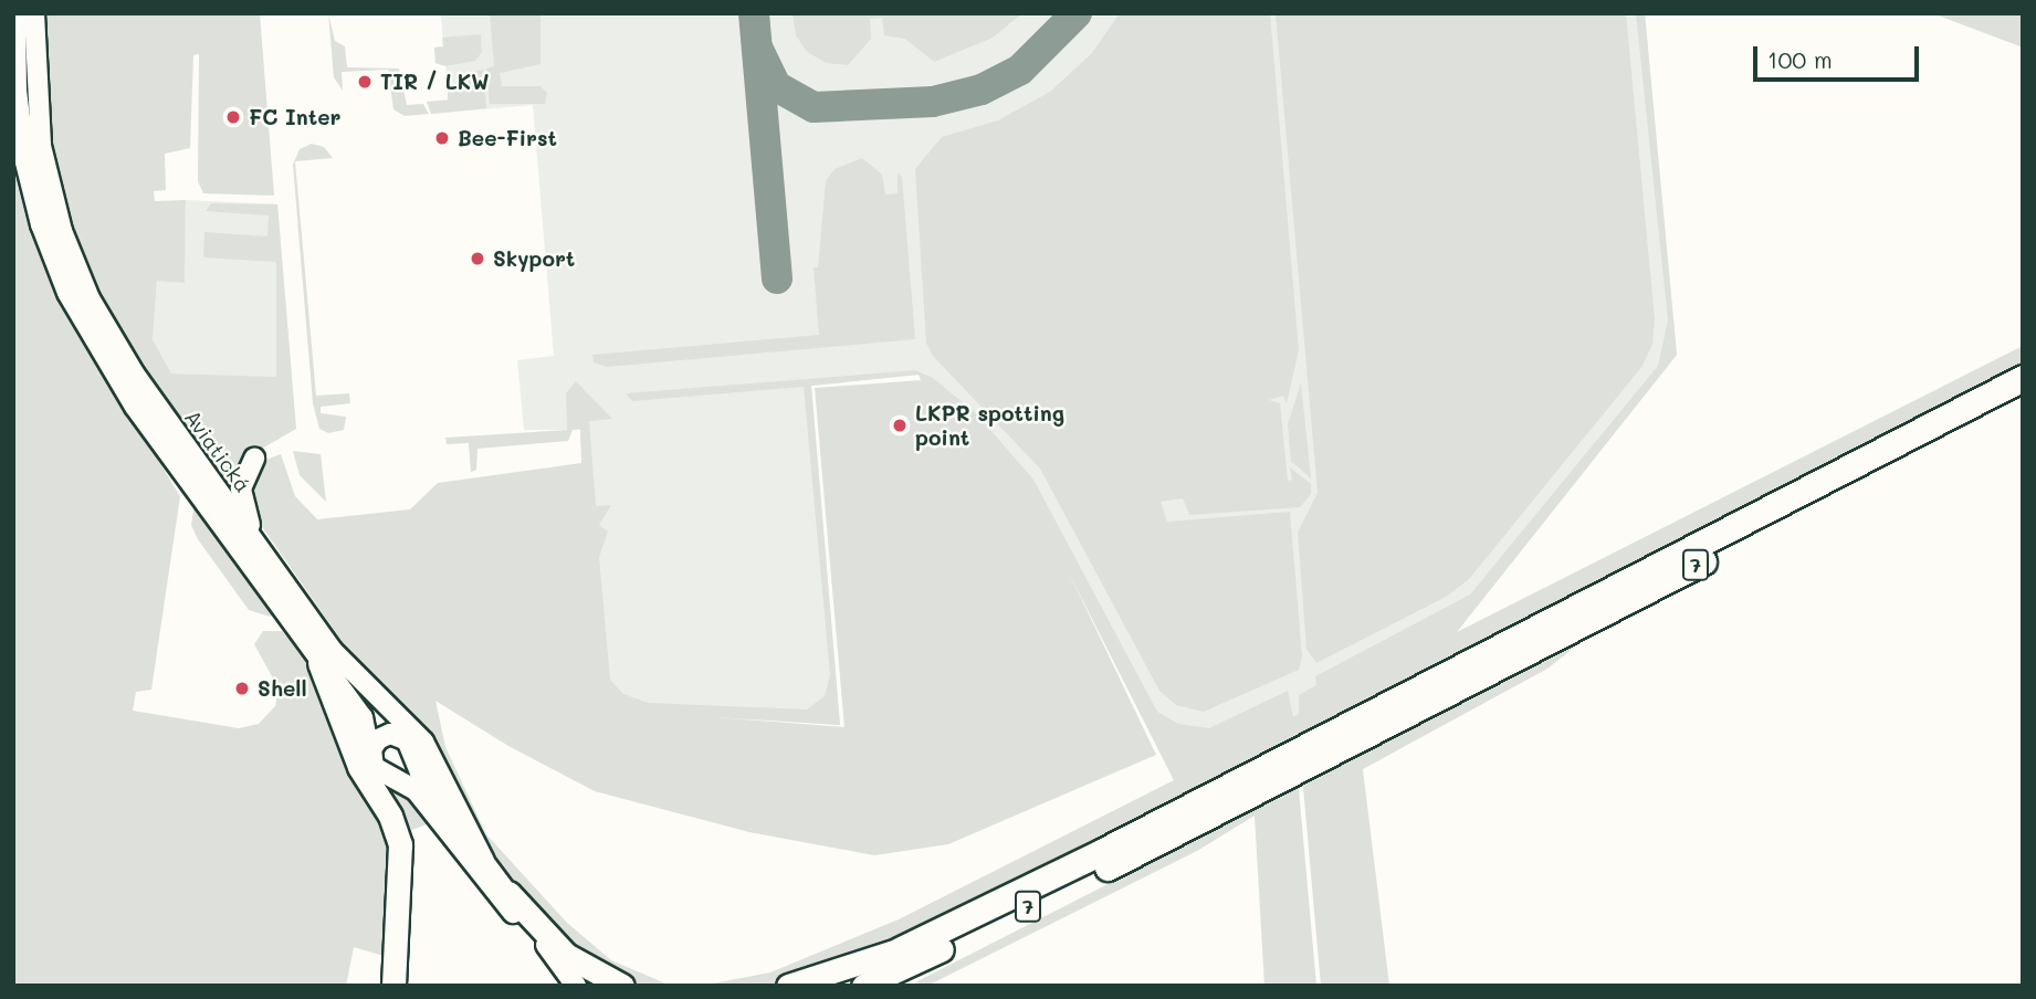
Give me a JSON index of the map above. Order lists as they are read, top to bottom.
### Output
{
  "streets": {
    "highway": ["7"],
    "main road": ["Aviatická"]
  },
  "places": [
    "TIR / LKW",
    "FC Inter",
    "Bee-First",
    "Skyport",
    "LKPR spotting point",
    "Shell"
  ],
  "scale_bar": "100 m"
}
